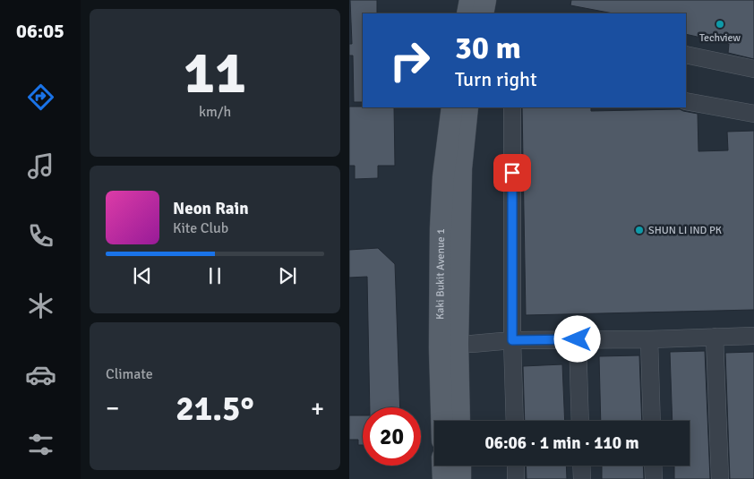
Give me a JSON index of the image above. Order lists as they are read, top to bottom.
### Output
{
  "streets": {
    "main road": ["Kaki Bukit Avenue 1"]
  },
  "places": ["Techview", "SHUN LI IND PK"],
  "page": {
    "tabs": "06:05",
    "tile": [
      ["11", "km/h"],
      "Climate"
    ],
    "turn": ["30 m", "Turn right"],
    "song": ["Neon Rain", "Kite Club"],
    "heat": ["−", "21.5°", "+"],
    "limit": "20",
    "trip": "06:06 · 1 min · 110 m"
  }
}
